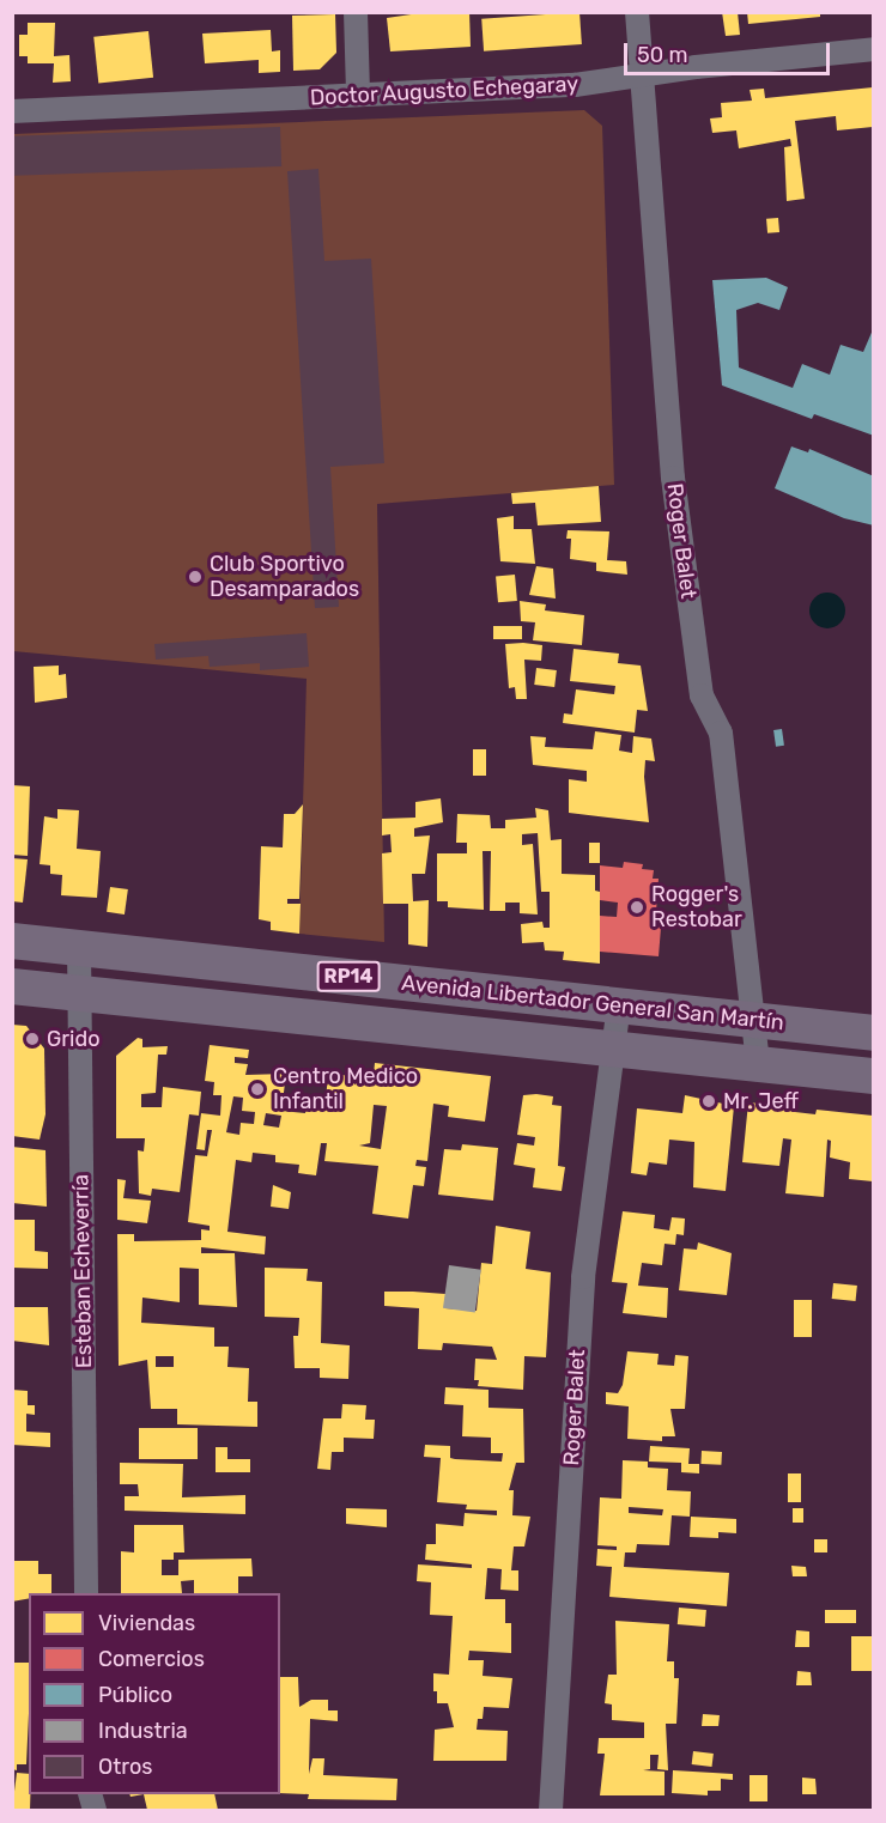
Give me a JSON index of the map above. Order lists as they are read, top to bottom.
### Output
{
  "streets": {
    "main road": ["RP14", "Avenida Libertador General San Martín"],
    "street": ["Doctor Augusto Echegaray", "Roger Balet", "Esteban Echeverría"]
  },
  "crossings": [
    ["Doctor Augusto Echegaray", "Roger Balet"],
    ["Roger Balet", "Avenida Libertador General San Martín"],
    ["Avenida Libertador General San Martín", "Esteban Echeverría"]
  ],
  "places": [
    "Club Sportivo Desamparados",
    "Rogger's Restobar",
    "Grido",
    "Centro Medico Infantil",
    "Mr. Jeff"
  ],
  "legend": [
    "Viviendas",
    "Comercios",
    "Público",
    "Industria",
    "Otros"
  ],
  "scale_bar": "50 m"
}
